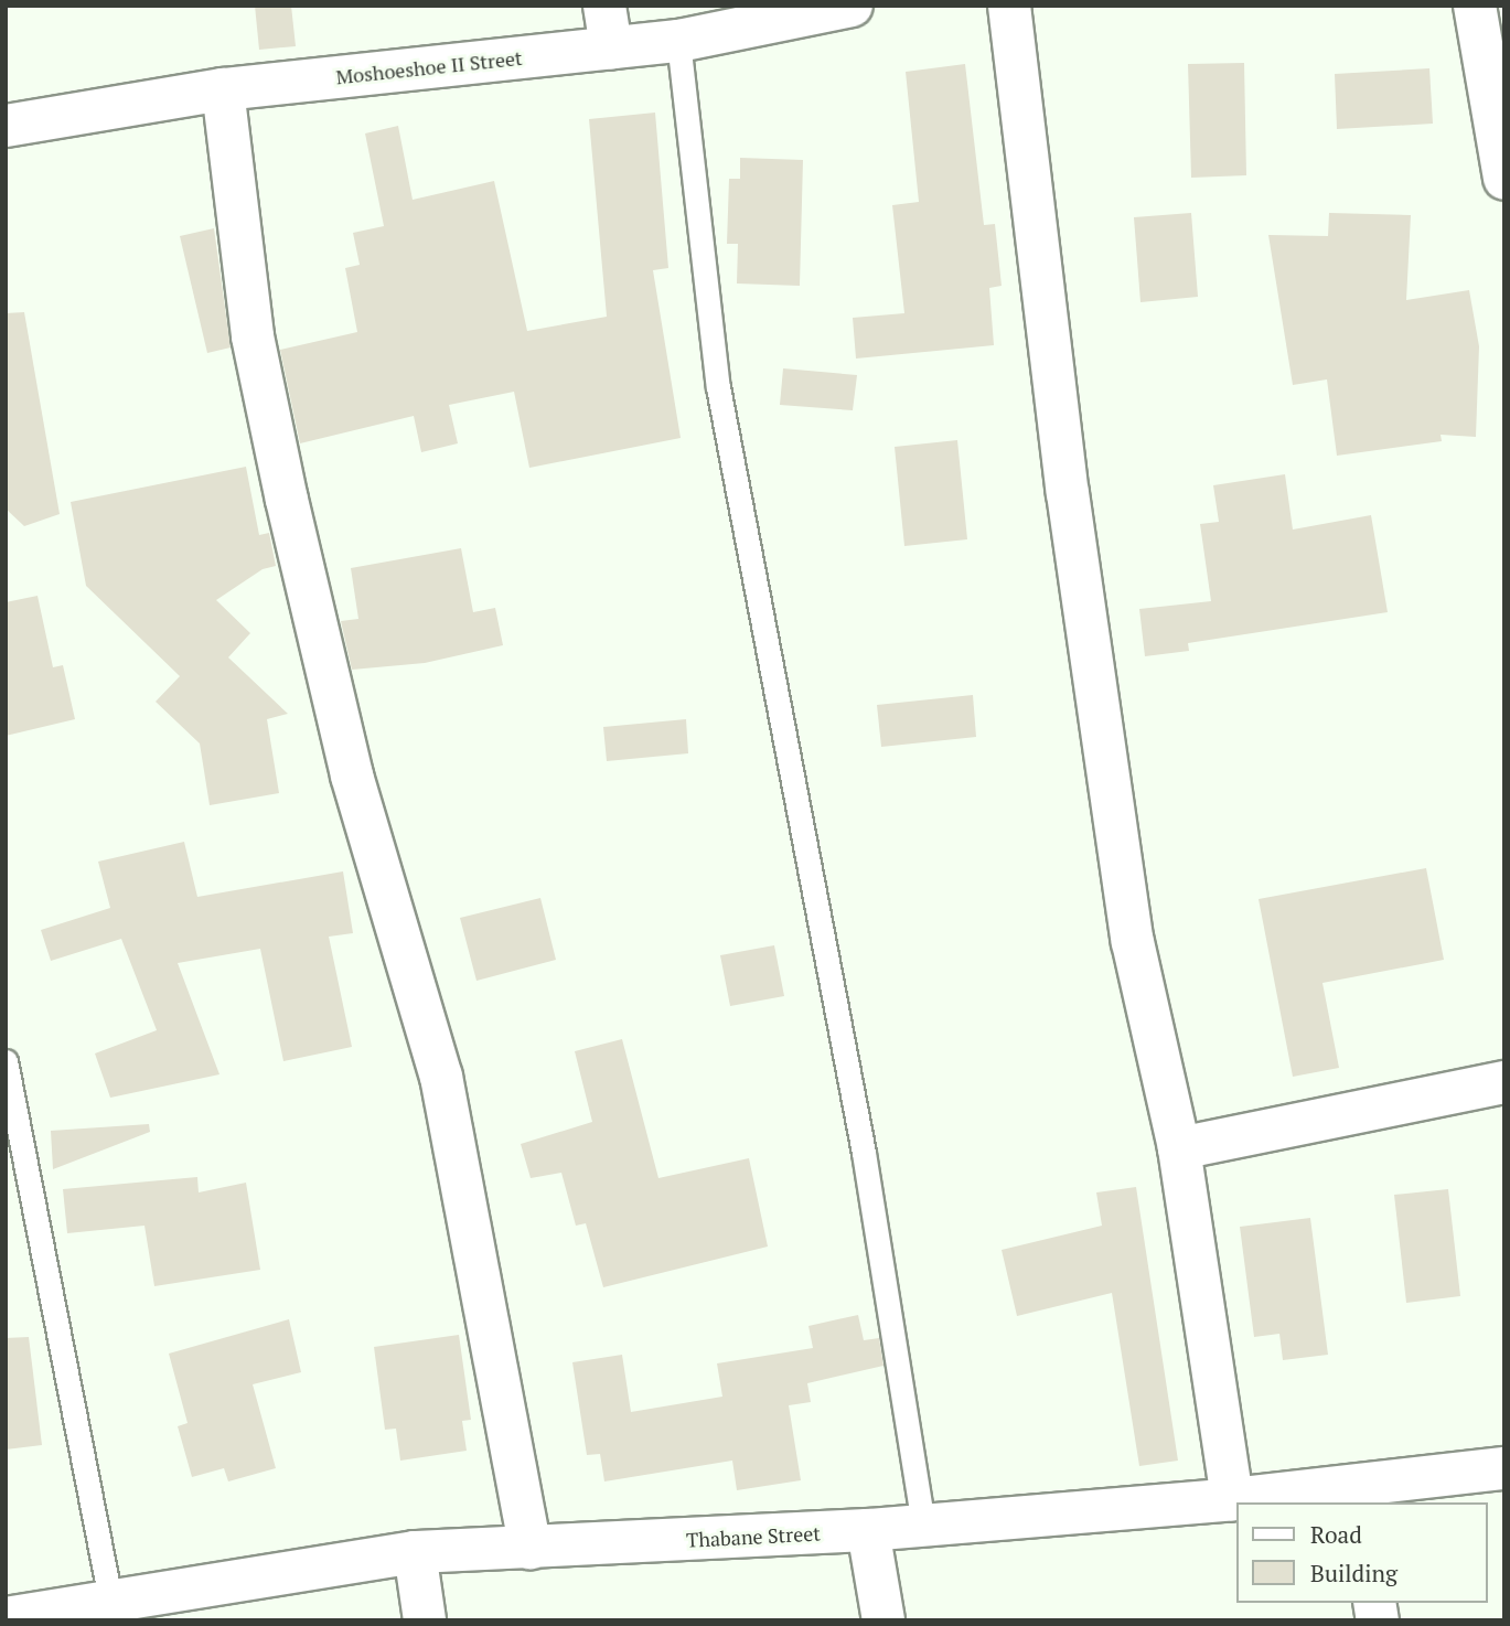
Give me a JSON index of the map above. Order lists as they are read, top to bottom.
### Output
{
  "streets": {
    "street": ["Moshoeshoe II Street", "Thabane Street"]
  },
  "legend": ["Road", "Building"]
}
